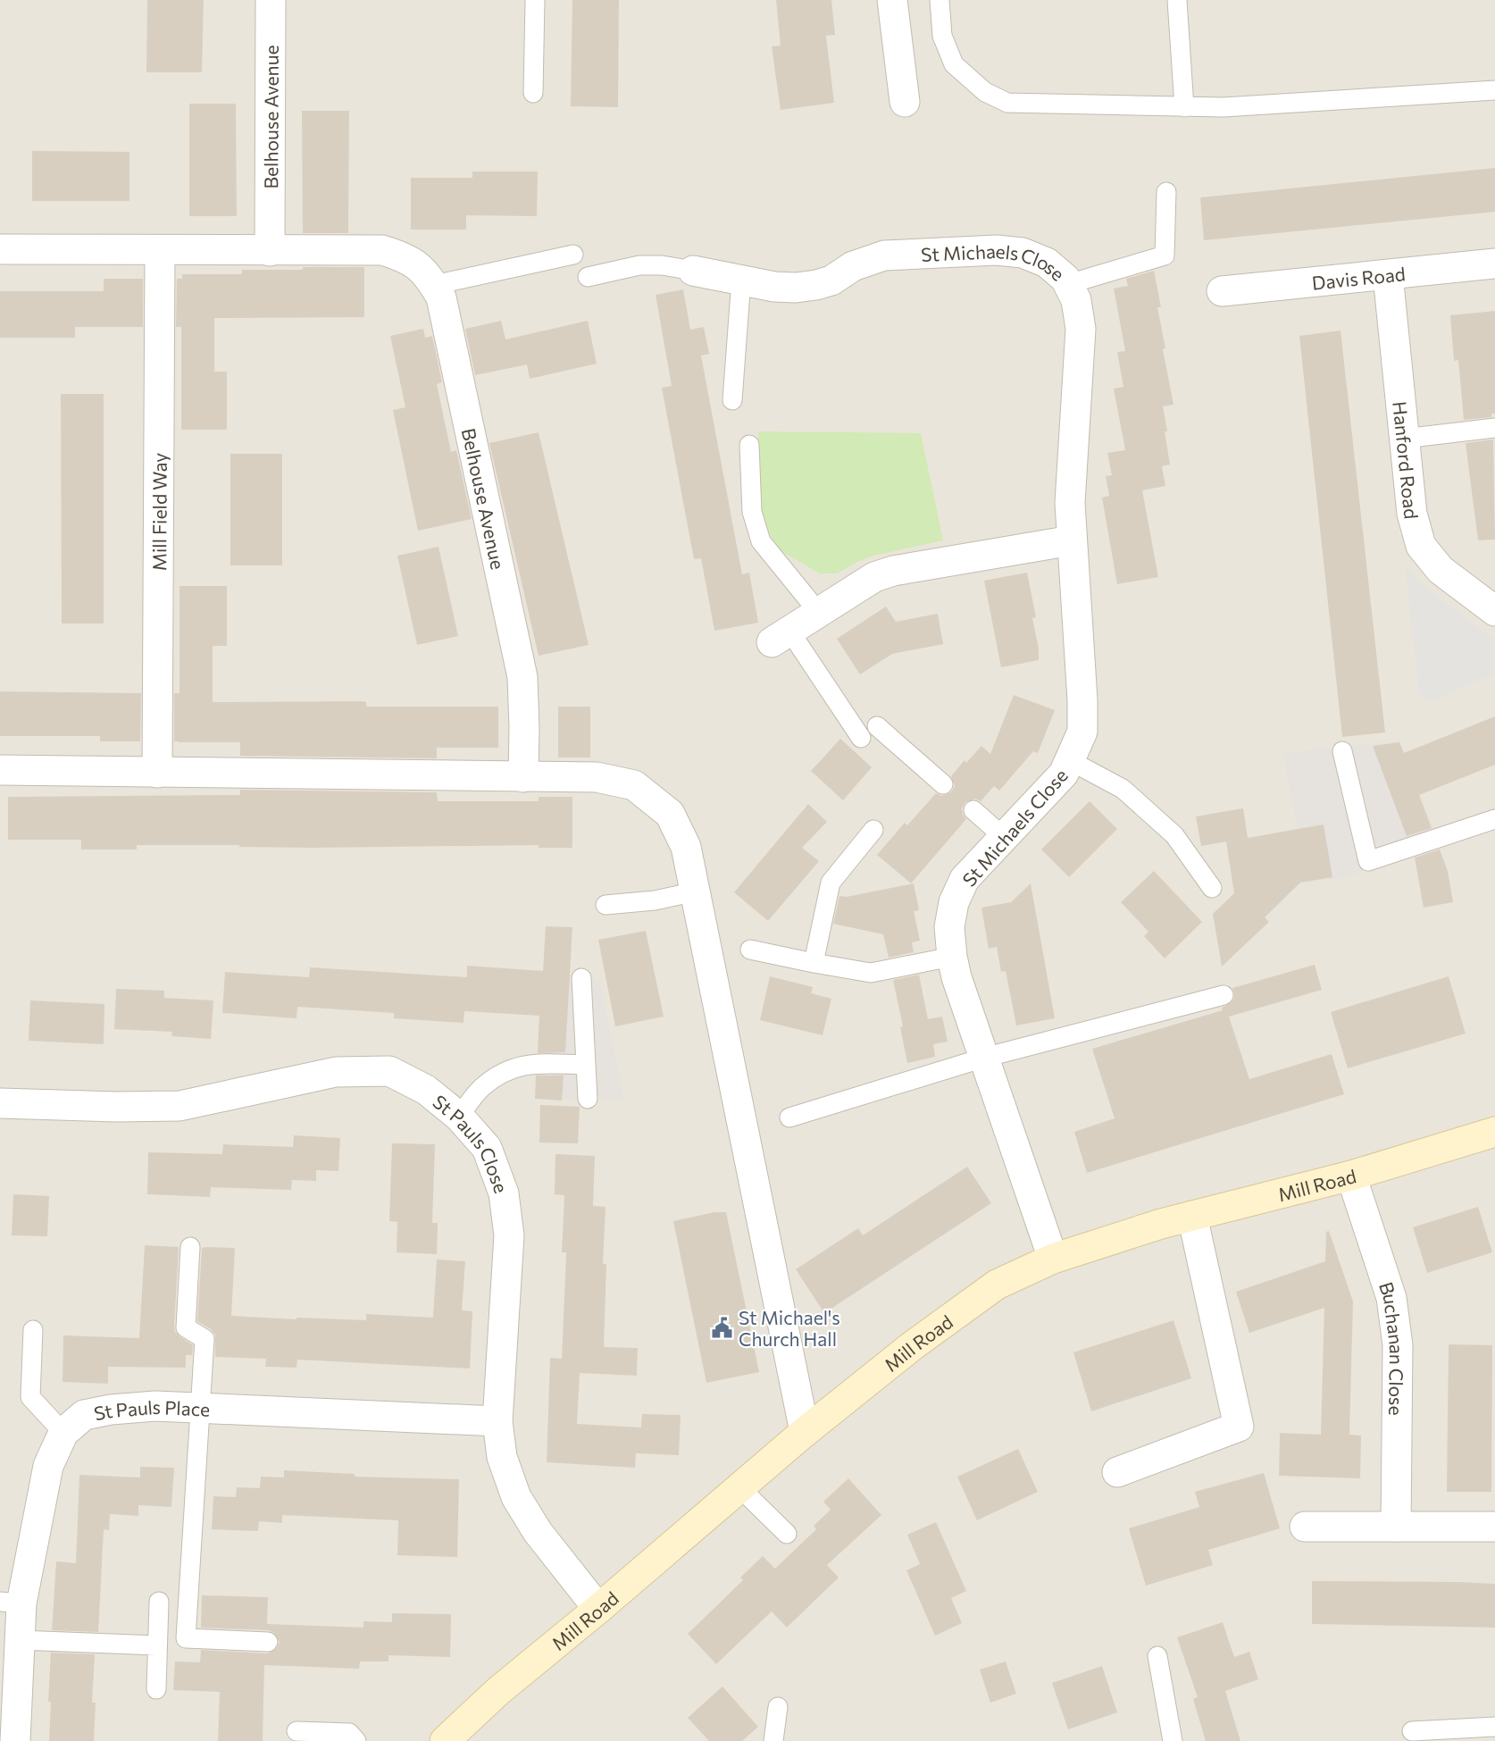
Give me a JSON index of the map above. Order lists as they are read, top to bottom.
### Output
{
  "streets": {
    "street": [
      "Belhouse Avenue",
      "St Michaels Close",
      "Davis Road",
      "Hanford Road",
      "Mill Field Way",
      "St Pauls Close",
      "Mill Road",
      "Buchanan Close",
      "St Pauls Place"
    ]
  },
  "crossings": [
    ["St Michaels Close", "Mill Road"],
    ["Davis Road", "Hanford Road"],
    ["St Pauls Close", "Mill Road"],
    ["St Pauls Close", "St Pauls Place"],
    ["Mill Road", "Buchanan Close"]
  ],
  "places": {
    "public building": ["St Michael's Church Hall"]
  }
}
